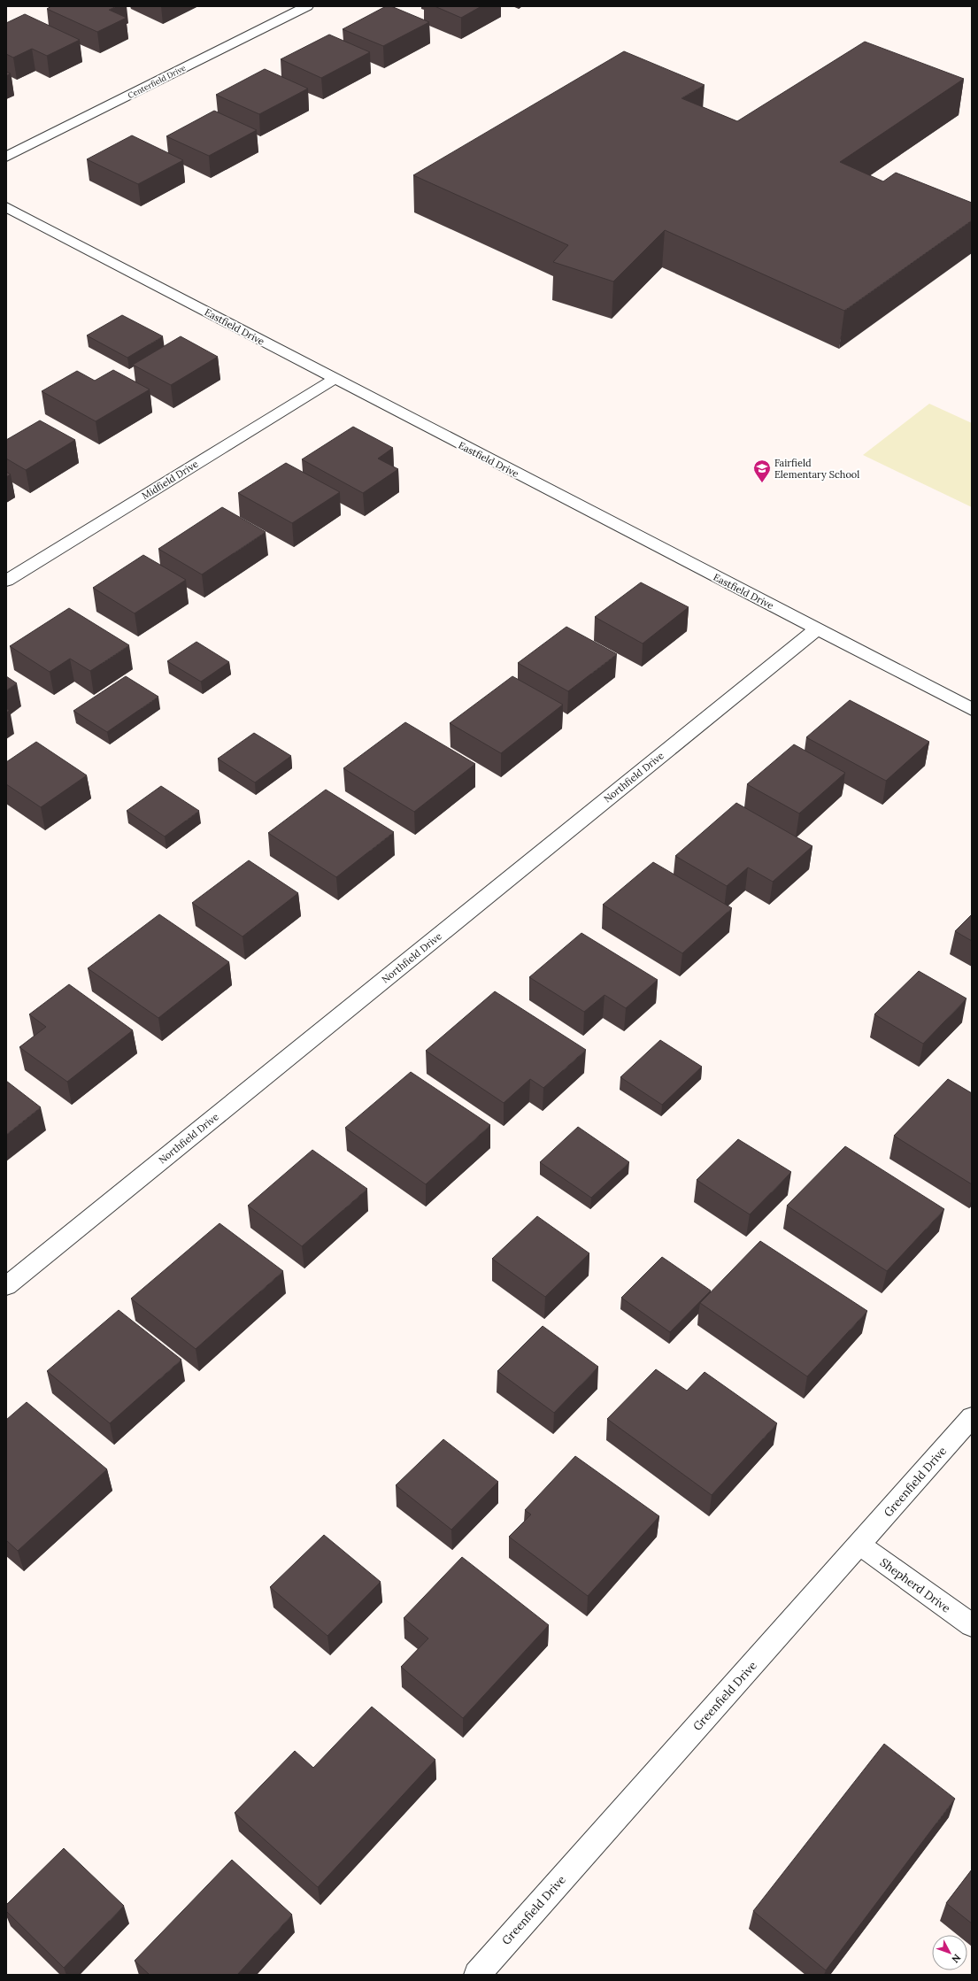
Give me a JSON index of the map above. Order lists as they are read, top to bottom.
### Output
{
  "streets": {
    "street": [
      "Centerfield Drive",
      "Eastfield Drive",
      "Midfield Drive",
      "Northfield Drive",
      "Greenfield Drive",
      "Shepherd Drive"
    ]
  },
  "crossings": [
    ["Eastfield Drive", "Midfield Drive"],
    ["Eastfield Drive", "Northfield Drive"],
    ["Greenfield Drive", "Shepherd Drive"]
  ],
  "places": {
    "school or university": ["Fairfield Elementary School"]
  },
  "north": "bottom right"
}
